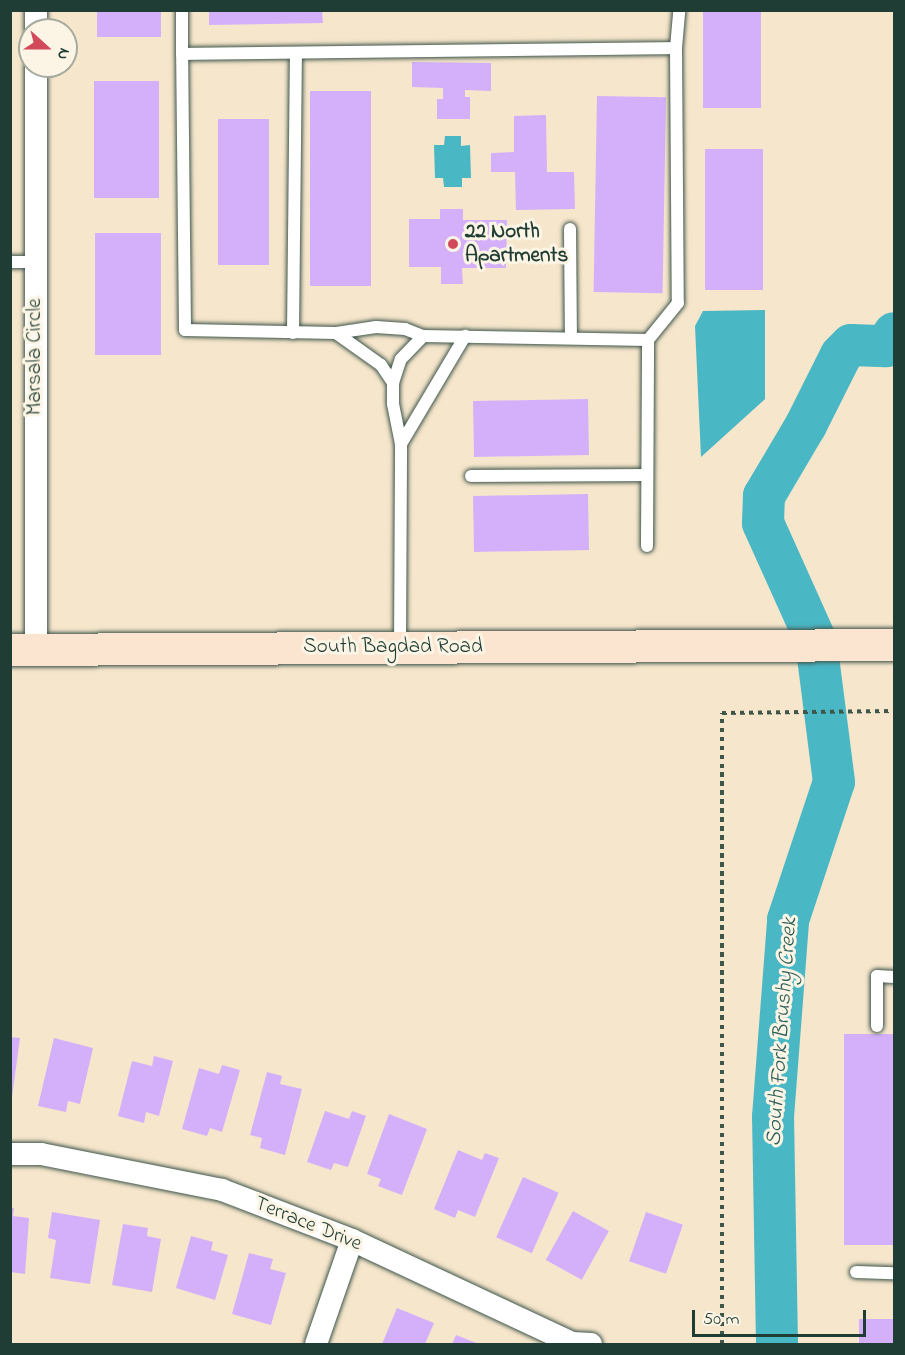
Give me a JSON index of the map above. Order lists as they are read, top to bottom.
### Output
{
  "streets": {
    "main road": ["South Bagdad Road"],
    "street": ["Marsala Circle", "Terrace Drive"]
  },
  "crossings": [
    ["Marsala Circle", "South Bagdad Road"]
  ],
  "water": ["South Fork Brushy Creek"],
  "places": ["22 North Apartments"],
  "scale_bar": "50 m",
  "north": "right"
}
